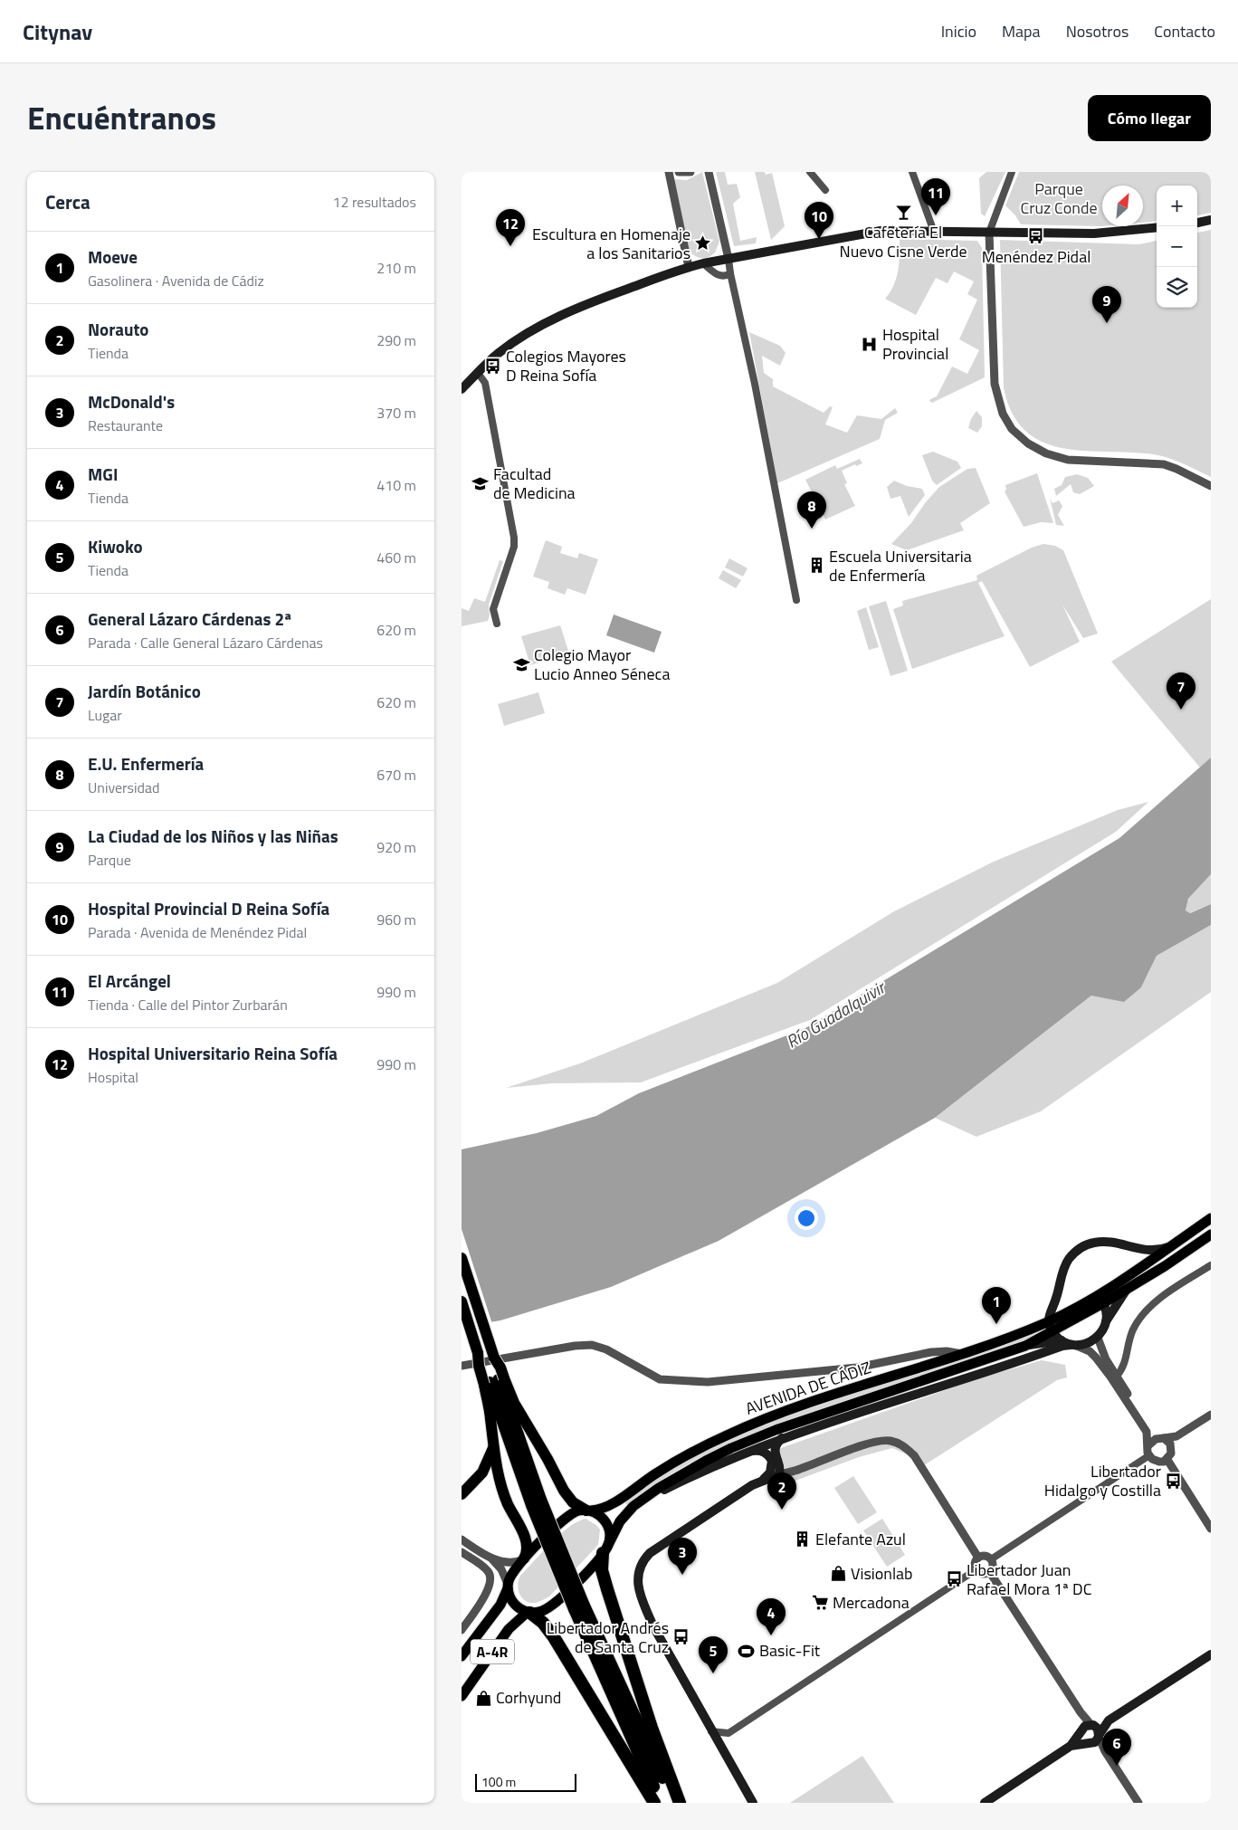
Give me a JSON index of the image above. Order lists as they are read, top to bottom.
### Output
{
  "streets": {
    "main road": ["AVENIDA DE CÁDIZ", "A-4R"]
  },
  "crossings": [
    ["AVENIDA DE CÁDIZ", "A-4R"]
  ],
  "water": ["Río Guadalquivir"],
  "parks": ["Parque Cruz Conde"],
  "places": {
    "bar": ["Cafetería El Nuevo Cisne Verde"],
    "bus stop": [
      "Menéndez Pidal",
      "Colegios Mayores D Reina Sofía",
      "Libertador Hidalgo y Costilla",
      "Libertador Juan Rafael Mora 1ª DC",
      "Libertador Andrés de Santa Cruz"
    ],
    "place": ["Escultura en Homenaje a los Sanitarios"],
    "hospital": ["Hospital Provincial"],
    "school or university": ["Facultad de Medicina", "Colegio Mayor Lucio Anneo Séneca"],
    "building": ["Escuela Universitaria de Enfermería", "Elefante Azul"],
    "shop": ["Visionlab", "Corhyund"],
    "supermarket": ["Mercadona"],
    "sports": ["Basic-Fit"]
  },
  "scale_bar": "100 m",
  "north": "top right",
  "page": {
    "header": "Citynav",
    "nav": [
      "Inicio",
      "Mapa",
      "Nosotros",
      "Contacto"
    ],
    "title": "Encuéntranos",
    "buttons": "Cómo llegar",
    "heading": ["Cerca", "12 resultados"],
    "pins": [
      "11",
      "10",
      "12",
      "9",
      "8",
      "7",
      "1",
      "2",
      "3",
      "4",
      "5",
      "6"
    ],
    "map_buttons": ["+", "−"],
    "list": [
      {
        "mark": "1",
        "name": "Moeve",
        "note": "Gasolinera · Avenida de Cádiz",
        "value": "210 m"
      },
      {
        "mark": "2",
        "name": "Norauto",
        "note": "Tienda",
        "value": "290 m"
      },
      {
        "mark": "3",
        "name": "McDonald's",
        "note": "Restaurante",
        "value": "370 m"
      },
      {
        "mark": "4",
        "name": "MGI",
        "note": "Tienda",
        "value": "410 m"
      },
      {
        "mark": "5",
        "name": "Kiwoko",
        "note": "Tienda",
        "value": "460 m"
      },
      {
        "mark": "6",
        "name": "General Lázaro Cárdenas 2ª",
        "note": "Parada · Calle General Lázaro Cárdenas",
        "value": "620 m"
      },
      {
        "mark": "7",
        "name": "Jardín Botánico",
        "note": "Lugar",
        "value": "620 m"
      },
      {
        "mark": "8",
        "name": "E.U. Enfermería",
        "note": "Universidad",
        "value": "670 m"
      },
      {
        "mark": "9",
        "name": "La Ciudad de los Niños y las Niñas",
        "note": "Parque",
        "value": "920 m"
      },
      {
        "mark": "10",
        "name": "Hospital Provincial D Reina Sofía",
        "note": "Parada · Avenida de Menéndez Pidal",
        "value": "960 m"
      },
      {
        "mark": "11",
        "name": "El Arcángel",
        "note": "Tienda · Calle del Pintor Zurbarán",
        "value": "990 m"
      },
      {
        "mark": "12",
        "name": "Hospital Universitario Reina Sofía",
        "note": "Hospital",
        "value": "990 m"
      }
    ],
    "scale": "100 m"
  }
}
